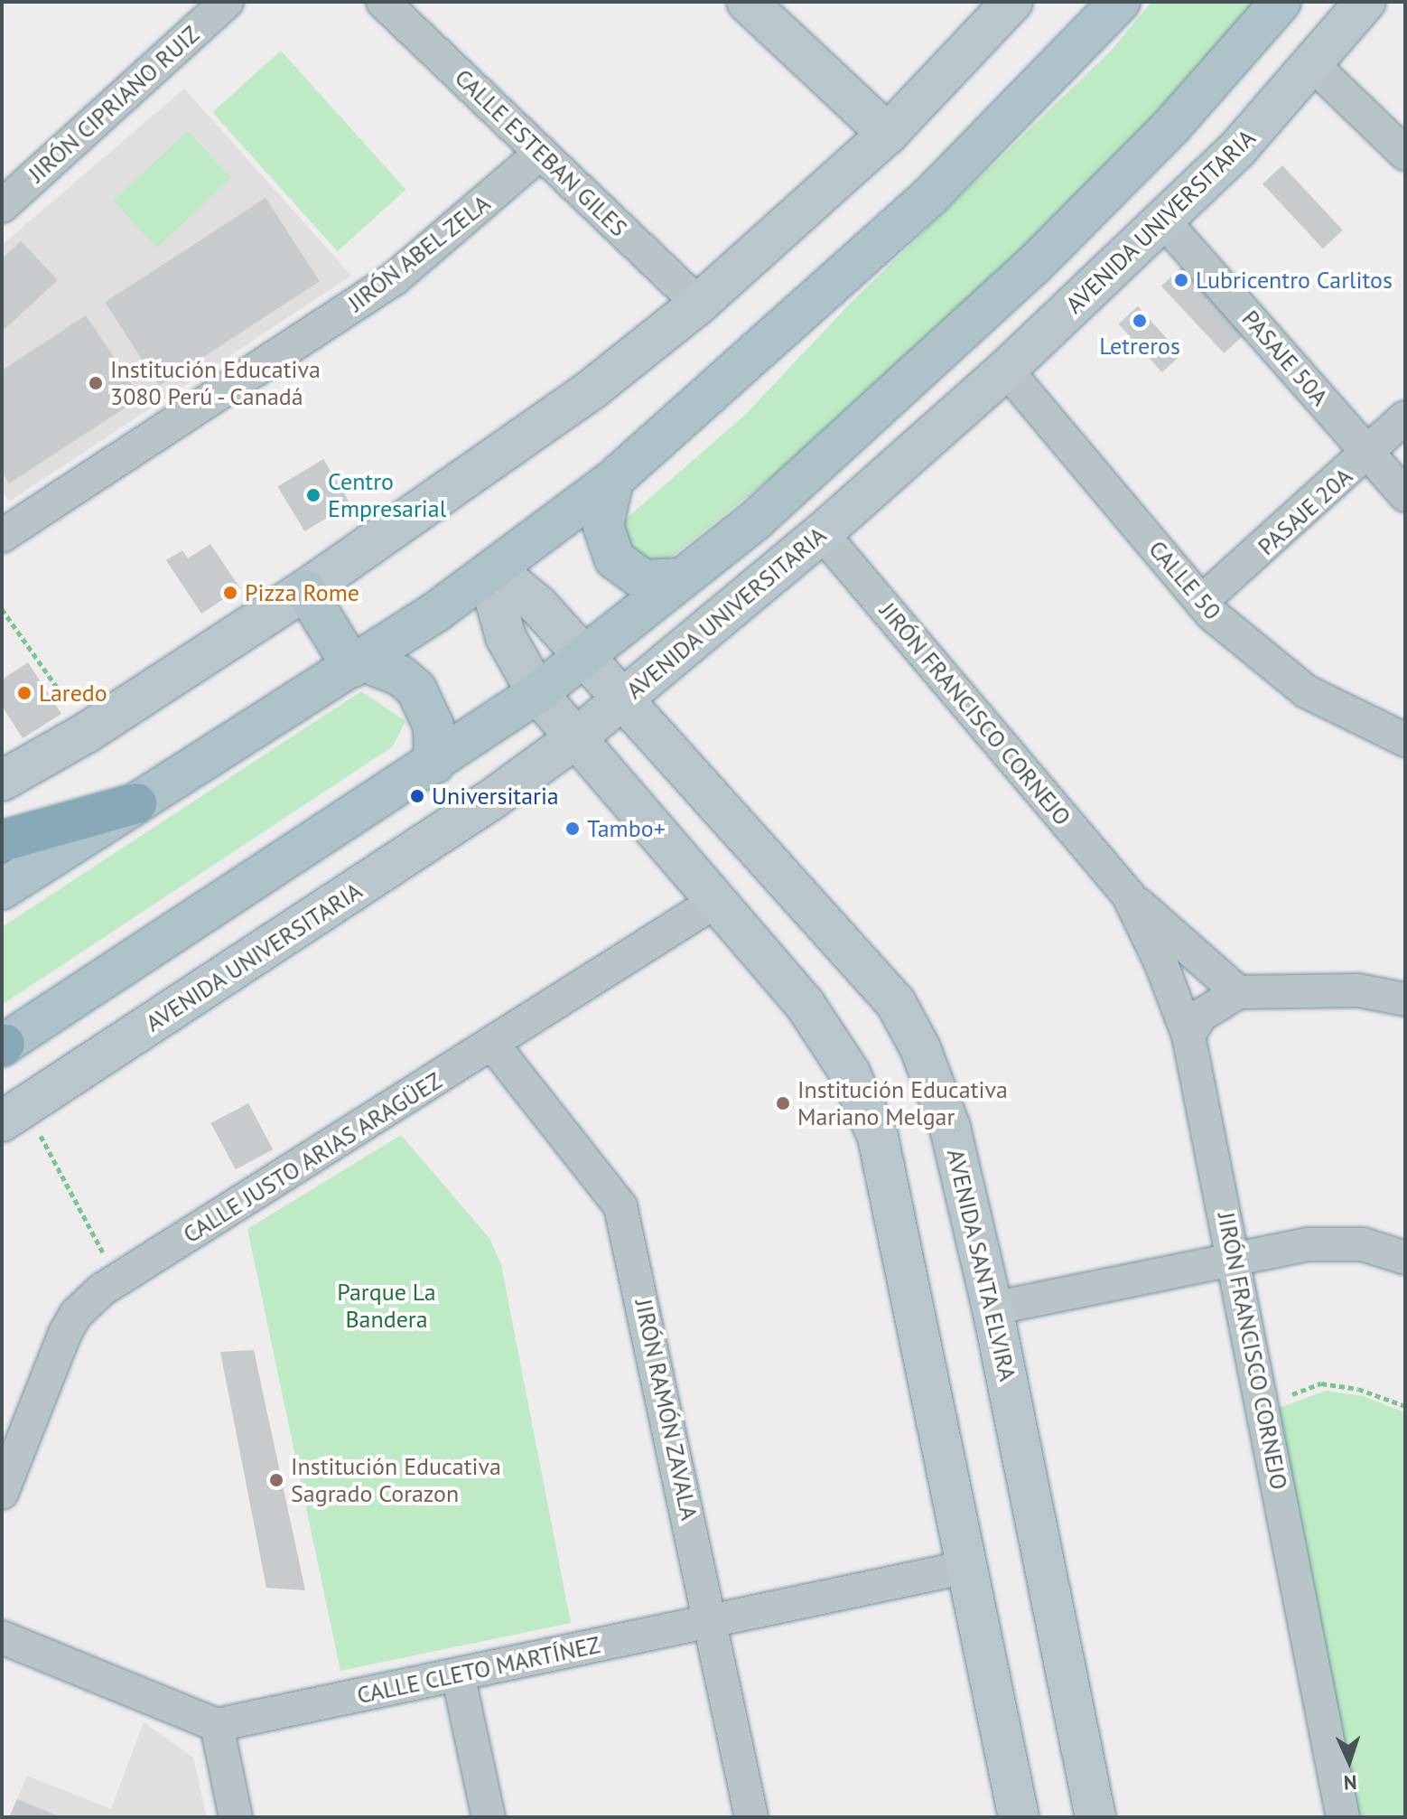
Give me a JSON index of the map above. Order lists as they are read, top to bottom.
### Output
{
  "streets": {
    "main road": ["AVENIDA UNIVERSITARIA", "AVENIDA SANTA ELVIRA"],
    "street": [
      "JIRÓN CIPRIANO RUIZ",
      "CALLE ESTEBAN GILES",
      "JIRÓN ABEL ZELA",
      "PASAJE 50A",
      "PASAJE 20A",
      "CALLE 50",
      "JIRÓN FRANCISCO CORNEJO",
      "CALLE JUSTO ARIAS ARAGÜEZ",
      "JIRÓN RAMÓN ZAVALA",
      "CALLE CLETO MARTÍNEZ"
    ]
  },
  "crossings": [
    ["CALLE ESTEBAN GILES", "JIRÓN ABEL ZELA"],
    ["AVENIDA UNIVERSITARIA", "PASAJE 50A"],
    ["AVENIDA UNIVERSITARIA", "CALLE 50"],
    ["AVENIDA UNIVERSITARIA", "JIRÓN FRANCISCO CORNEJO"],
    ["AVENIDA UNIVERSITARIA", "AVENIDA SANTA ELVIRA"],
    ["PASAJE 50A", "PASAJE 20A"],
    ["PASAJE 20A", "CALLE 50"],
    ["CALLE JUSTO ARIAS ARAGÜEZ", "JIRÓN RAMÓN ZAVALA"],
    ["JIRÓN RAMÓN ZAVALA", "CALLE CLETO MARTÍNEZ"]
  ],
  "parks": ["Parque La Bandera"],
  "places": [
    "Lubricentro Carlitos",
    "Letreros",
    "Institución Educativa 3080 Perú - Canadá",
    "Centro Empresarial",
    "Pizza Rome",
    "Laredo",
    "Universitaria",
    "Tambo+",
    "Institución Educativa Mariano Melgar",
    "Institución Educativa Sagrado Corazon"
  ],
  "north": "bottom"
}
